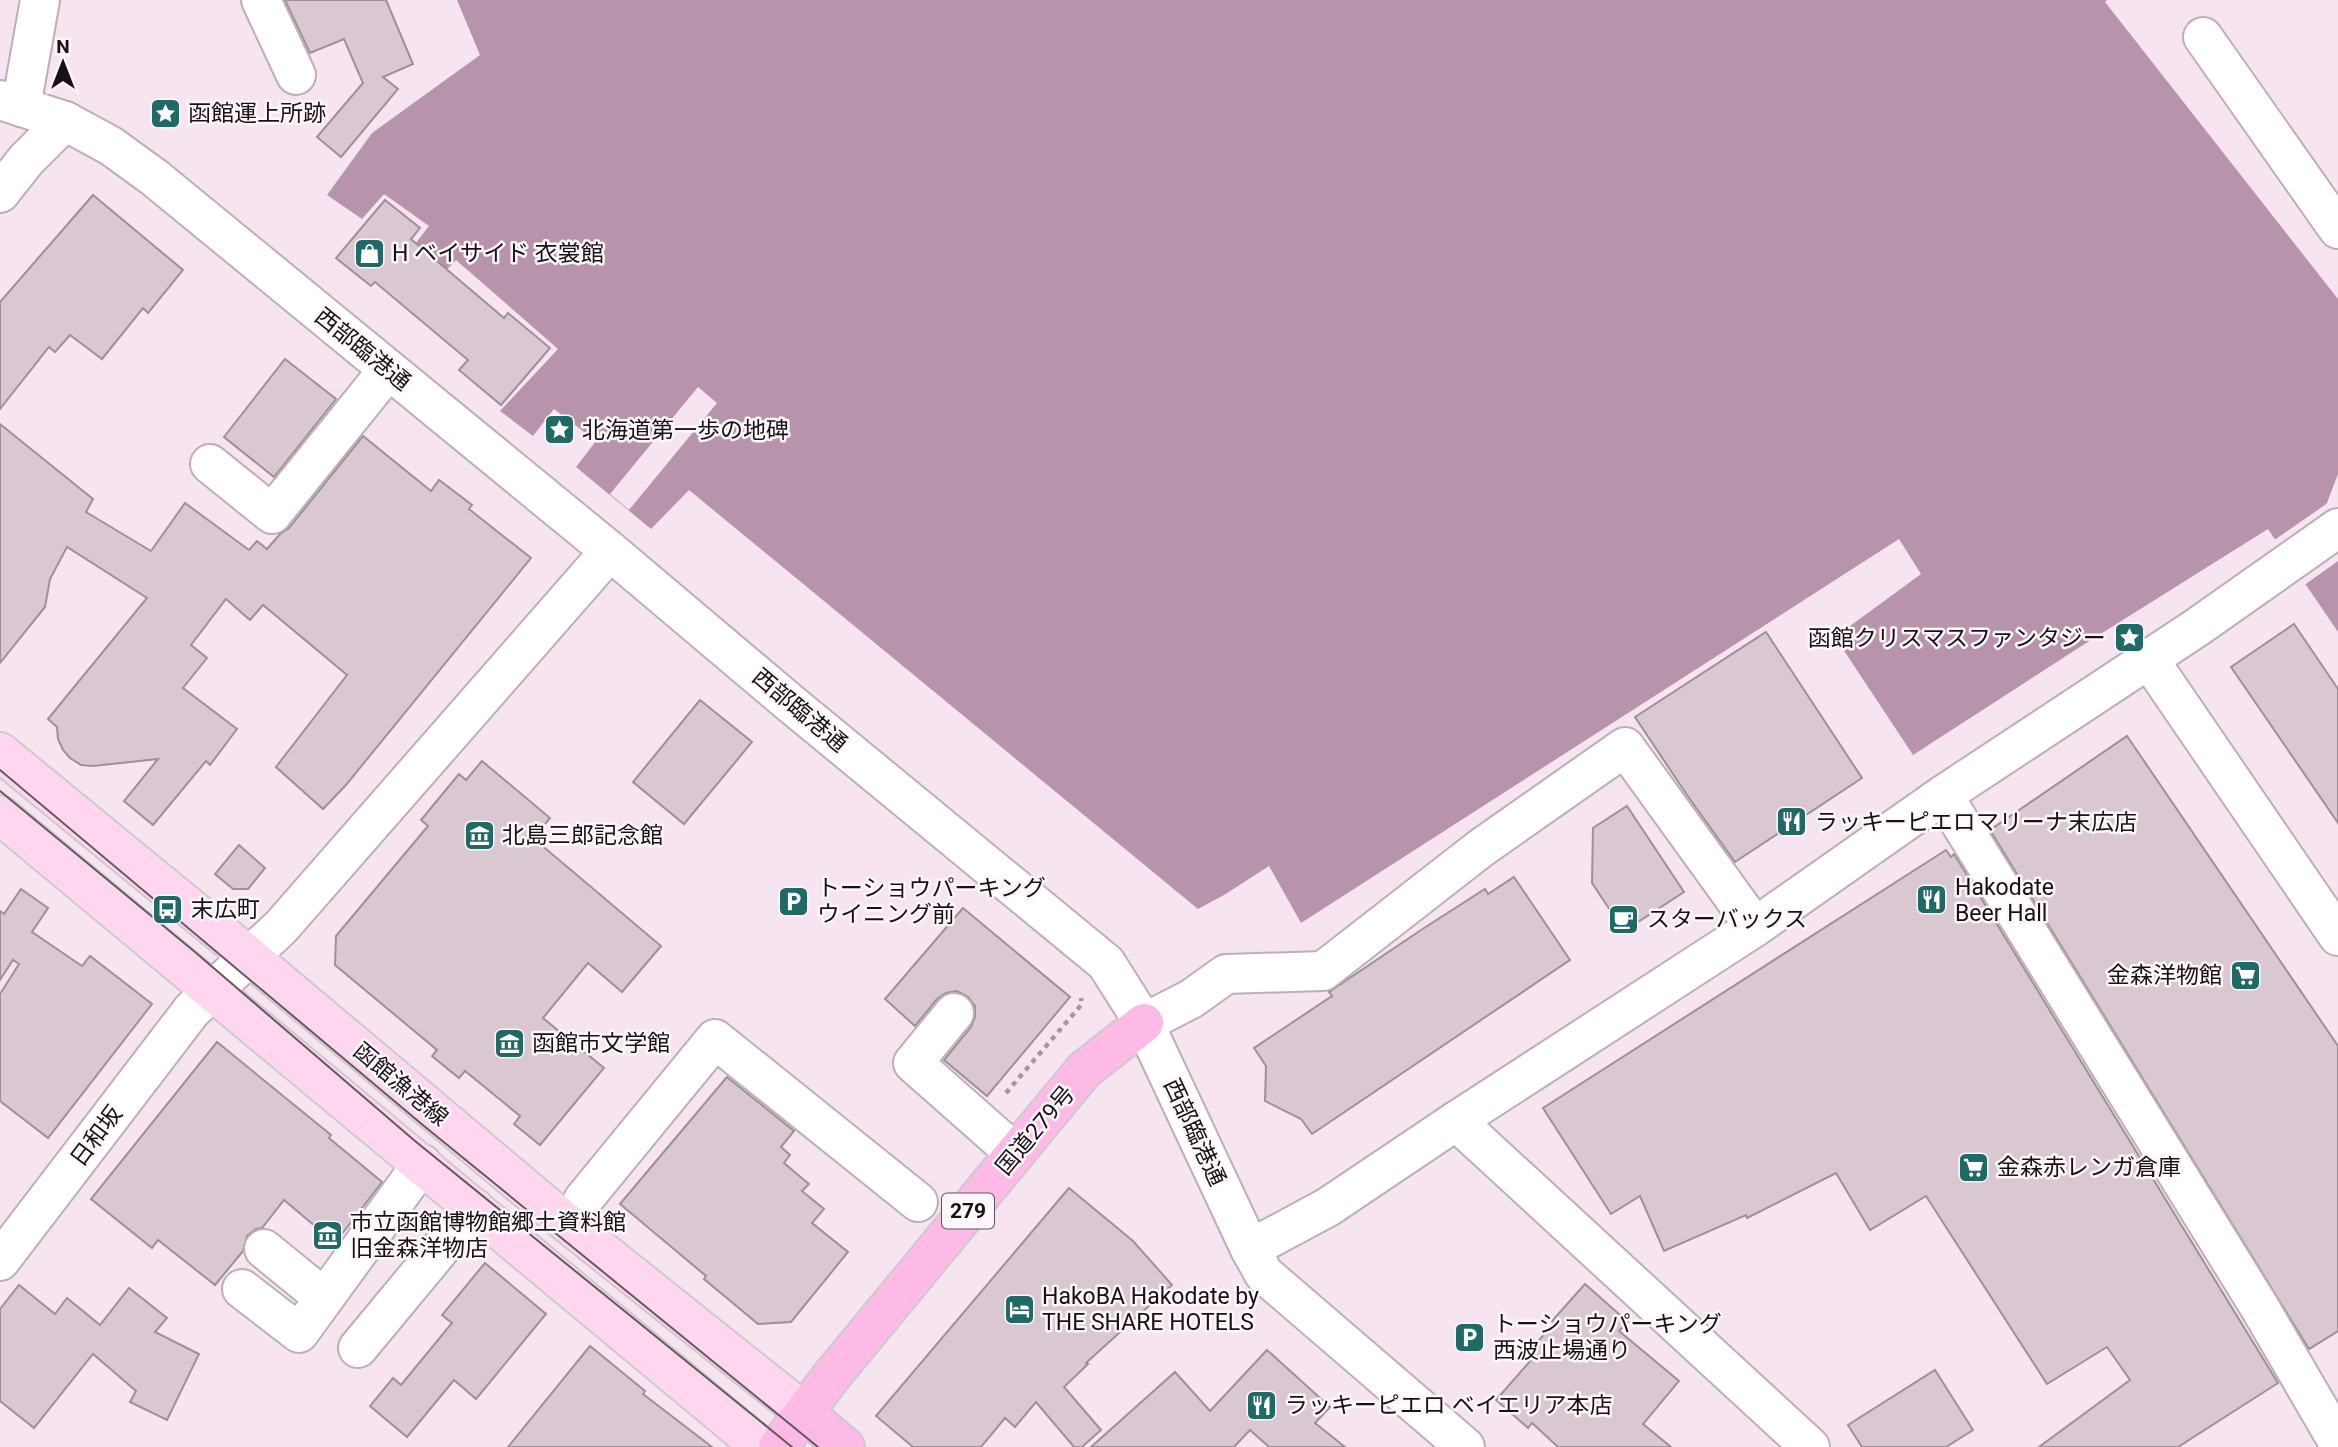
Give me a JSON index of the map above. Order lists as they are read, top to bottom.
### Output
{
  "streets": {
    "highway": ["国道279号", "279"],
    "main road": ["函館漁港線"],
    "street": ["西部臨港通", "日和坂"]
  },
  "crossings": [
    ["西部臨港通", "国道279号"],
    ["西部臨港通", "日和坂"],
    ["函館漁港線", "国道279号"],
    ["函館漁港線", "日和坂"]
  ],
  "places": {
    "place": ["函館運上所跡", "北海道第一歩の地碑", "函館クリスマスファンタジー"],
    "shop": ["H ベイサイド 衣裳館"],
    "restaurant": ["ラッキーピエロマリーナ末広店", "Hakodate Beer Hall", "ラッキーピエロ ベイエリア本店"],
    "museum": ["北島三郎記念館", "函館市文学館", "市立函館博物館郷土資料館 旧金森洋物店"],
    "parking": ["トーショウパーキング ウイニング前", "トーショウパーキング 西波止場通り"],
    "bus stop": ["末広町"],
    "cafe": ["スターバックス"],
    "supermarket": ["金森洋物館", "金森赤レンガ倉庫"],
    "hotel": ["HakoBA Hakodate by THE SHARE HOTELS"]
  },
  "north": "top"
}
